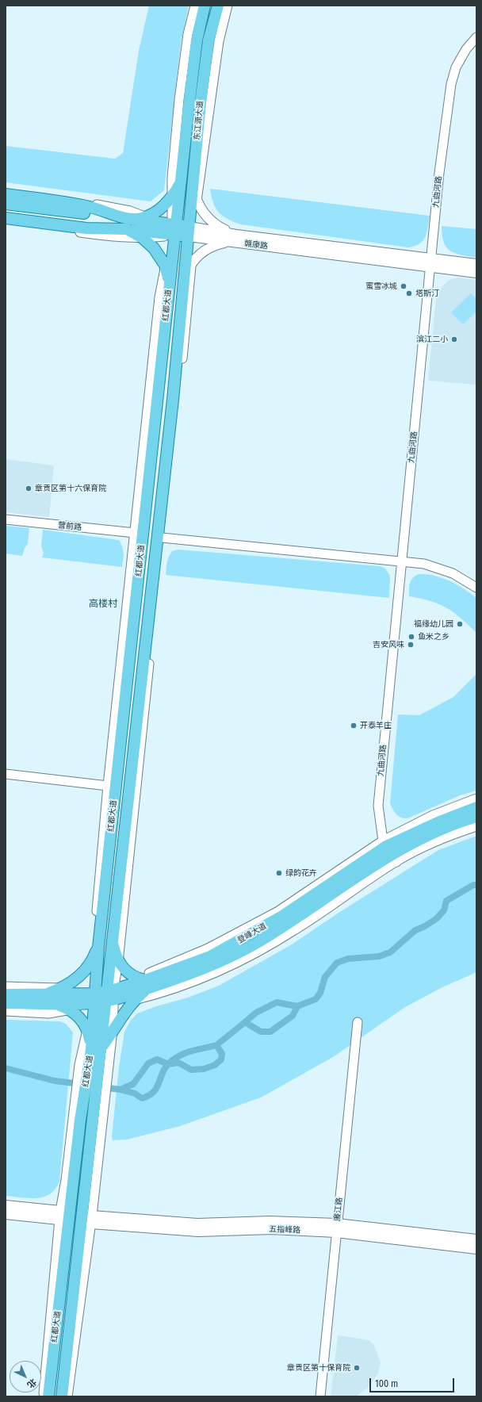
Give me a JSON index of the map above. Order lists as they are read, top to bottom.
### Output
{
  "streets": {
    "main road": [
      "东江源大道",
      "赣康路",
      "红都大道",
      "登峰大道",
      "五指峰路"
    ],
    "street": ["九曲河路", "营前路", "廉江路"]
  },
  "crossings": [
    ["东江源大道", "赣康路"],
    ["东江源大道", "红都大道"],
    ["九曲河路", "赣康路"],
    ["九曲河路", "登峰大道"],
    ["赣康路", "红都大道"],
    ["红都大道", "登峰大道"],
    ["廉江路", "五指峰路"]
  ],
  "districts": ["高楼村"],
  "places": [
    "蜜雪冰城",
    "塔斯汀",
    "滨江二小",
    "章贡区第十六保育院",
    "福缘幼儿园",
    "鱼米之乡",
    "吉安风味",
    "开泰羊庄",
    "绿韵花卉",
    "章贡区第十保育院"
  ],
  "scale_bar": "100 m",
  "north": "bottom right"
}
